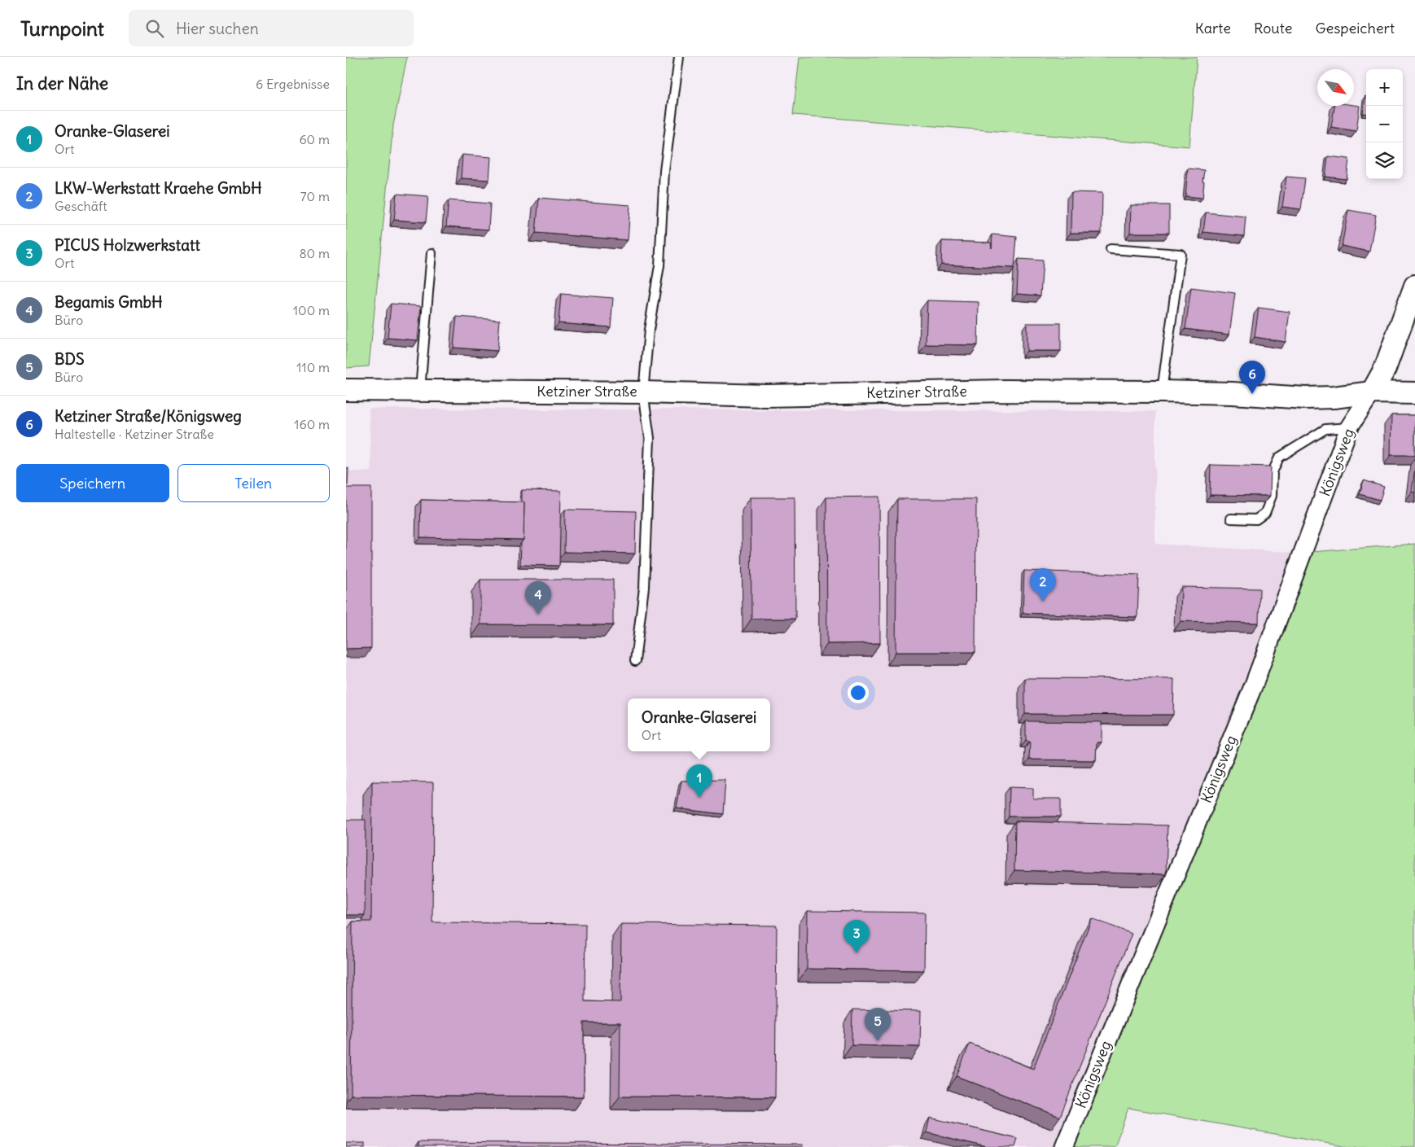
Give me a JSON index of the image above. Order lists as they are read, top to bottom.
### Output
{
  "streets": {
    "street": ["Ketziner Straße", "Königsweg"]
  },
  "crossings": [
    ["Ketziner Straße", "Königsweg"]
  ],
  "north": "bottom right",
  "page": {
    "header": "Turnpoint",
    "search": "Hier suchen",
    "nav": ["Karte", "Route", "Gespeichert"],
    "heading": ["In der Nähe", "6 Ergebnisse"],
    "map_buttons": ["+", "−"],
    "list": [
      {
        "mark": "1",
        "name": "Oranke-Glaserei",
        "note": "Ort",
        "value": "60 m"
      },
      {
        "mark": "2",
        "name": "LKW-Werkstatt Kraehe GmbH",
        "note": "Geschäft",
        "value": "70 m"
      },
      {
        "mark": "3",
        "name": "PICUS Holzwerkstatt",
        "note": "Ort",
        "value": "80 m"
      },
      {
        "mark": "4",
        "name": "Begamis GmbH",
        "note": "Büro",
        "value": "100 m"
      },
      {
        "mark": "5",
        "name": "BDS",
        "note": "Büro",
        "value": "110 m"
      },
      {
        "mark": "6",
        "name": "Ketziner Straße/Königsweg",
        "note": "Haltestelle · Ketziner Straße",
        "value": "160 m"
      }
    ],
    "pins": [
      "6",
      "2",
      "4",
      "1",
      "3",
      "5"
    ],
    "buttons": ["Speichern", "Teilen"],
    "popup": ["Oranke-Glaserei", "Ort"]
  }
}
